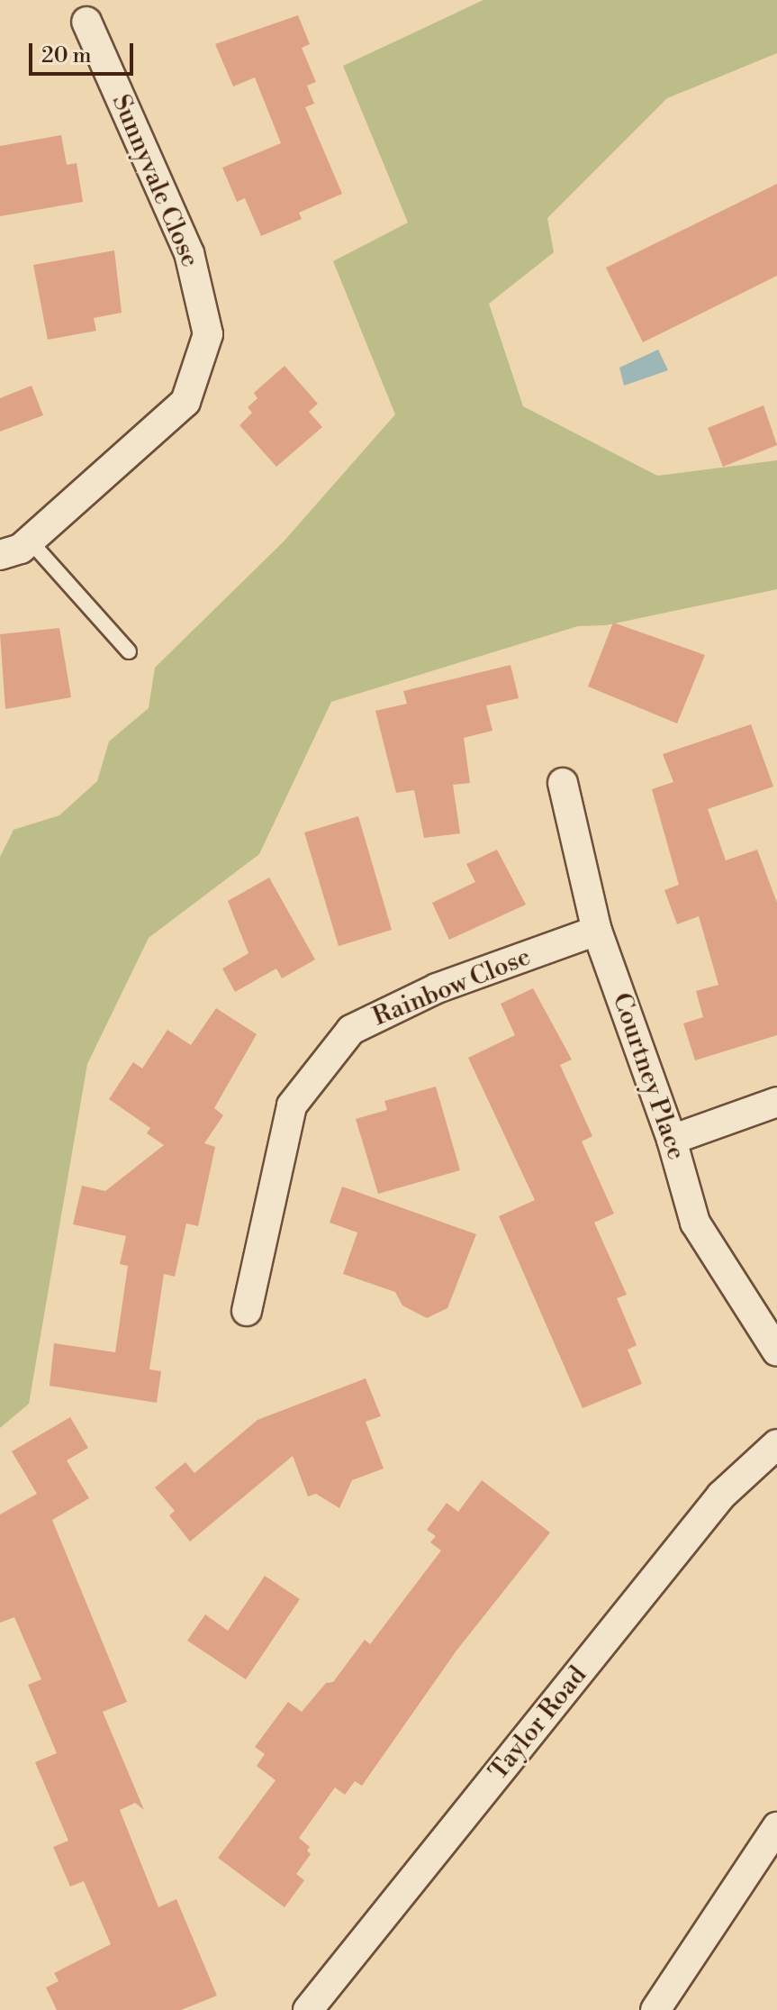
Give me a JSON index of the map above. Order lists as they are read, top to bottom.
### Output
{
  "streets": {
    "street": [
      "Sunnyvale Close",
      "Rainbow Close",
      "Courtney Place",
      "Taylor Road"
    ]
  },
  "crossings": [
    ["Rainbow Close", "Courtney Place"]
  ],
  "scale_bar": "20 m"
}
